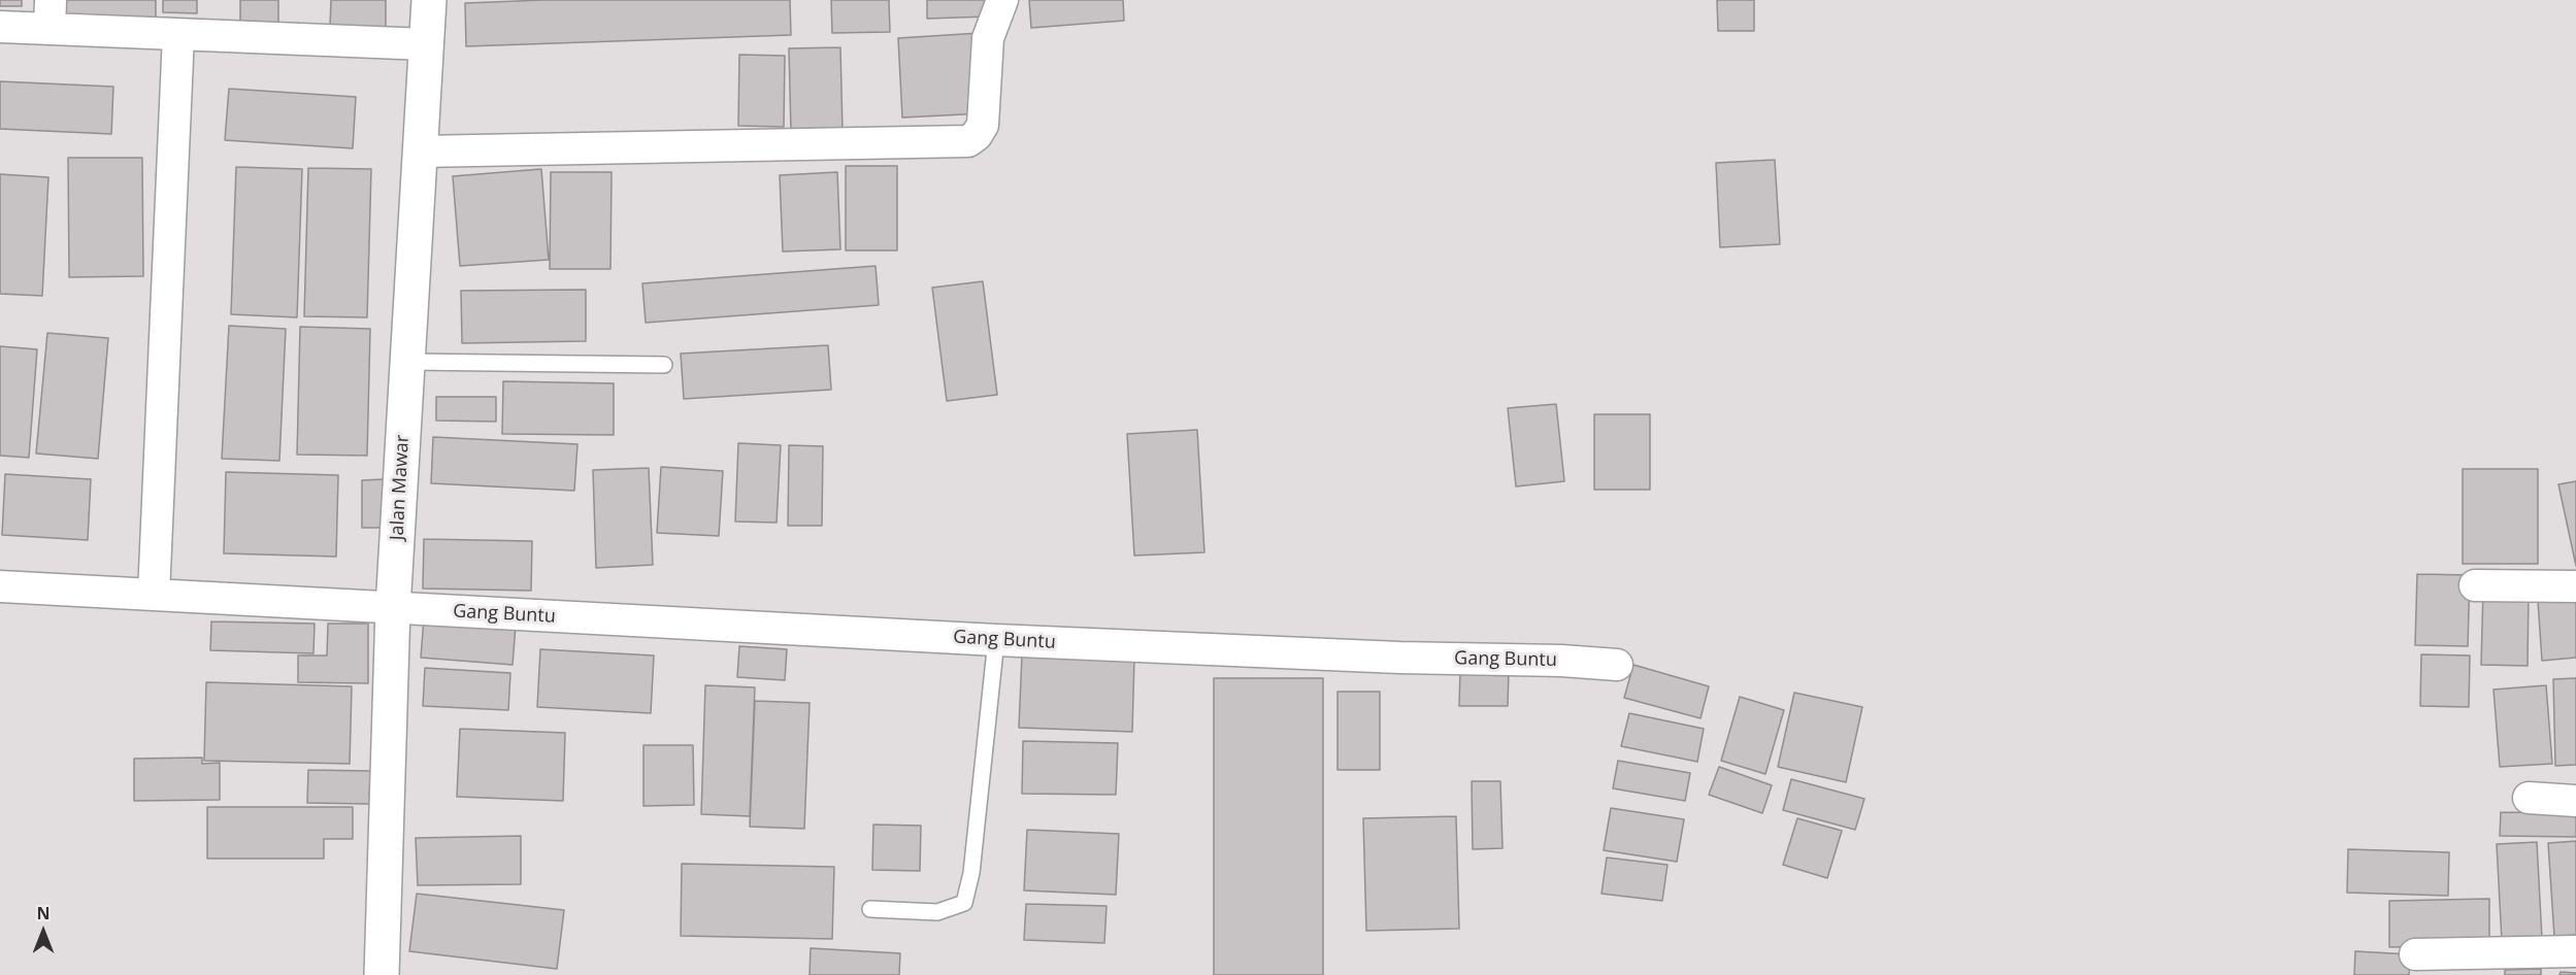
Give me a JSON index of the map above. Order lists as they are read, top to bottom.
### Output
{
  "streets": {
    "street": ["Jalan Mawar", "Gang Buntu"]
  },
  "crossings": [
    ["Jalan Mawar", "Gang Buntu"]
  ],
  "north": "top"
}
